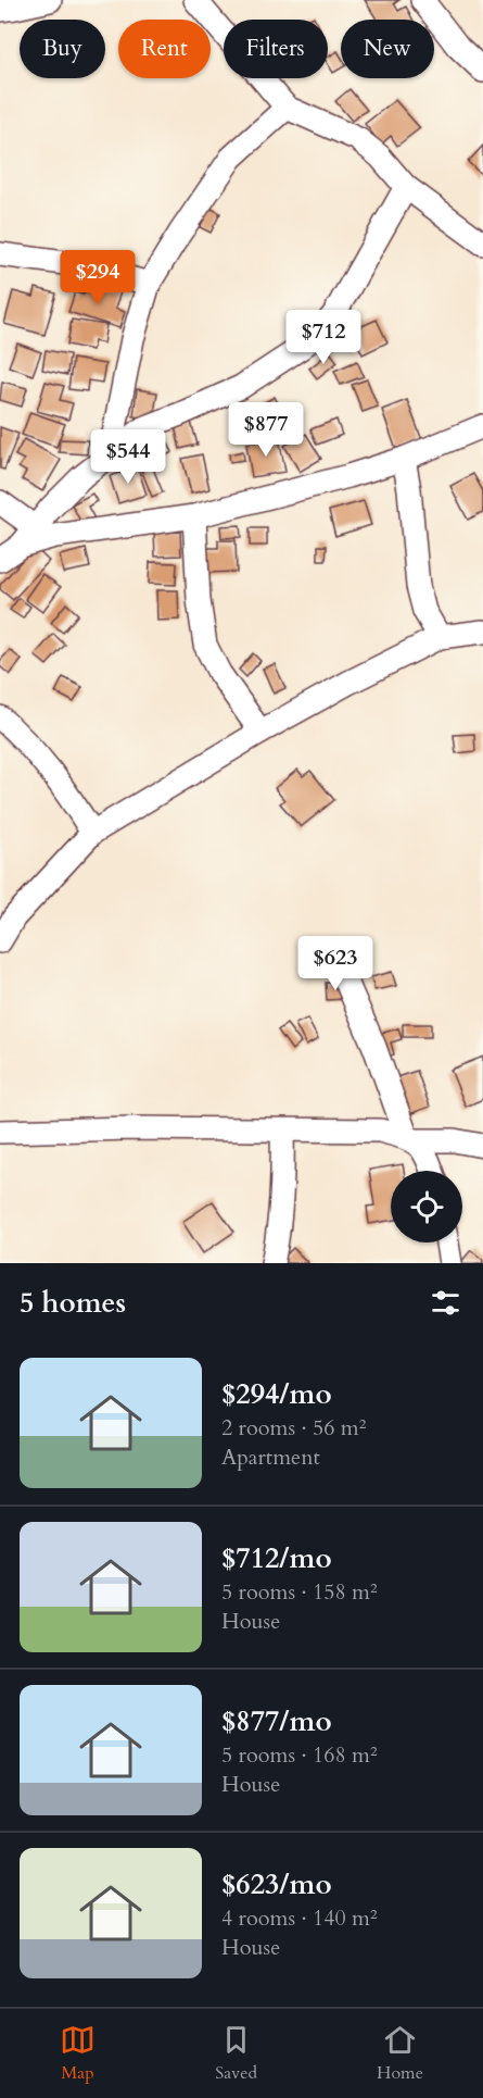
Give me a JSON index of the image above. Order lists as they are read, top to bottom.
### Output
{
  "page": {
    "chip": [
      "Buy",
      "Rent",
      "Filters",
      "New"
    ],
    "price": [
      "$294",
      "$712",
      "$877",
      "$544",
      "$623"
    ],
    "heading": "5 homes",
    "list": [
      {
        "name": "$294/mo",
        "note": "2 rooms · 56 m² · Apartment"
      },
      {
        "name": "$712/mo",
        "note": "5 rooms · 158 m² · House"
      },
      {
        "name": "$877/mo",
        "note": "5 rooms · 168 m² · House"
      },
      {
        "name": "$623/mo",
        "note": "4 rooms · 140 m² · House"
      }
    ],
    "tabs": ["Map", "Saved", "Home"]
  }
}
